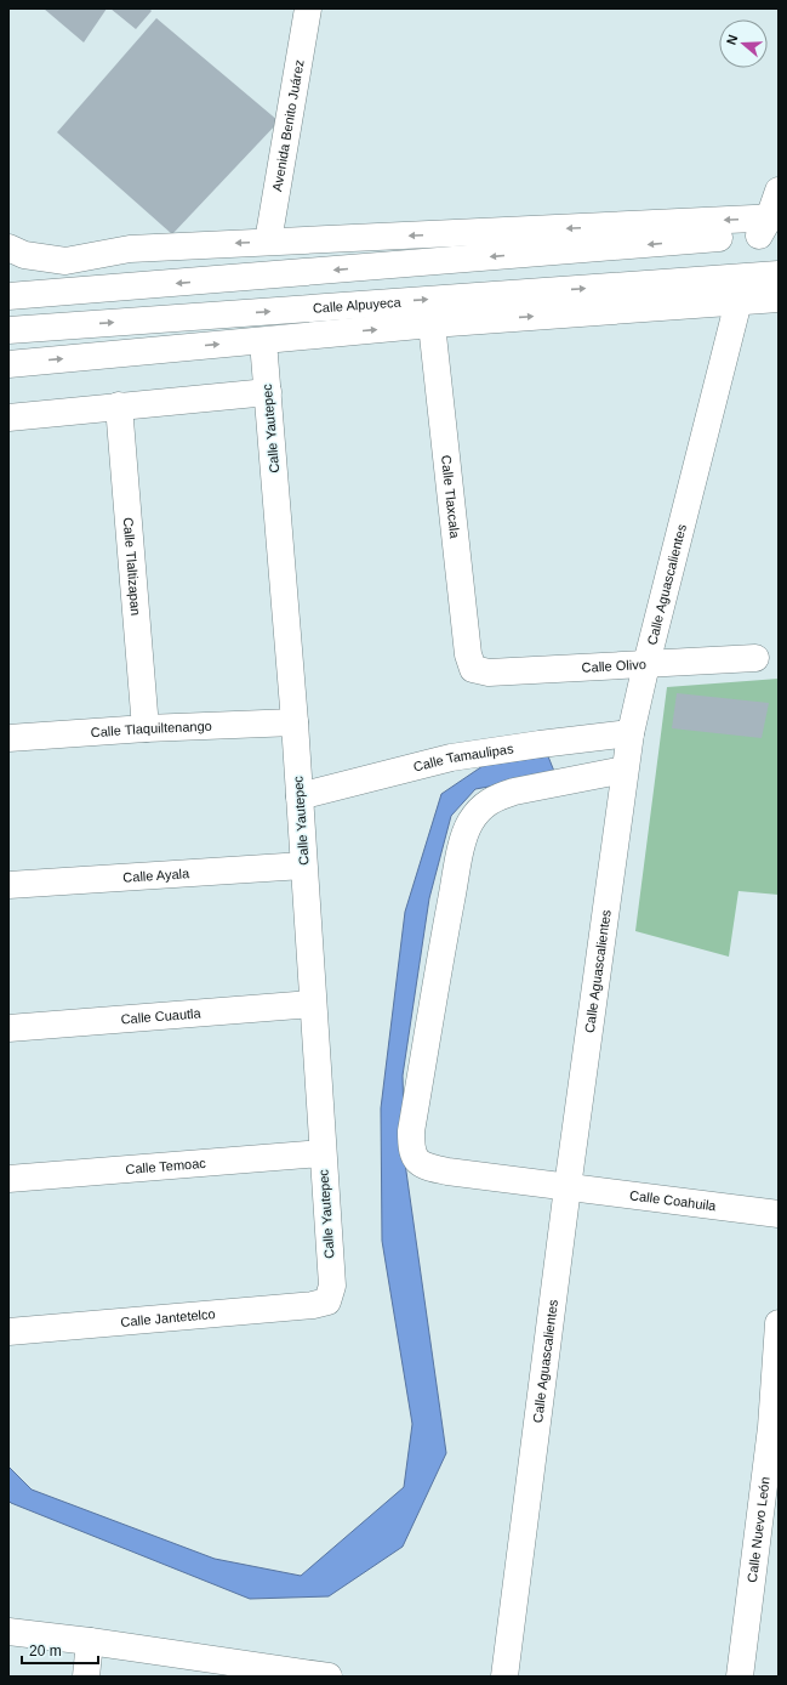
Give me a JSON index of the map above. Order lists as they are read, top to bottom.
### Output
{
  "streets": {
    "street": [
      "Avenida Benito Juárez",
      "Calle Alpuyeca",
      "Calle Yautepec",
      "Calle Tlaxcala",
      "Calle Tlaltizapan",
      "Calle Aguascalientes",
      "Calle Olivo",
      "Calle Tlaquiltenango",
      "Calle Tamaulipas",
      "Calle Ayala",
      "Calle Cuautla",
      "Calle Temoac",
      "Calle Coahuila",
      "Calle Jantetelco",
      "Calle Nuevo León"
    ]
  },
  "crossings": [
    ["Calle Alpuyeca", "Calle Aguascalientes"],
    ["Calle Yautepec", "Calle Tlaquiltenango"],
    ["Calle Yautepec", "Calle Tamaulipas"],
    ["Calle Yautepec", "Calle Ayala"],
    ["Calle Yautepec", "Calle Cuautla"],
    ["Calle Yautepec", "Calle Temoac"],
    ["Calle Yautepec", "Calle Jantetelco"],
    ["Calle Tlaxcala", "Calle Olivo"],
    ["Calle Tlaltizapan", "Calle Tlaquiltenango"],
    ["Calle Aguascalientes", "Calle Olivo"],
    ["Calle Aguascalientes", "Calle Tamaulipas"],
    ["Calle Aguascalientes", "Calle Coahuila"]
  ],
  "scale_bar": "20 m",
  "north": "left"
}
